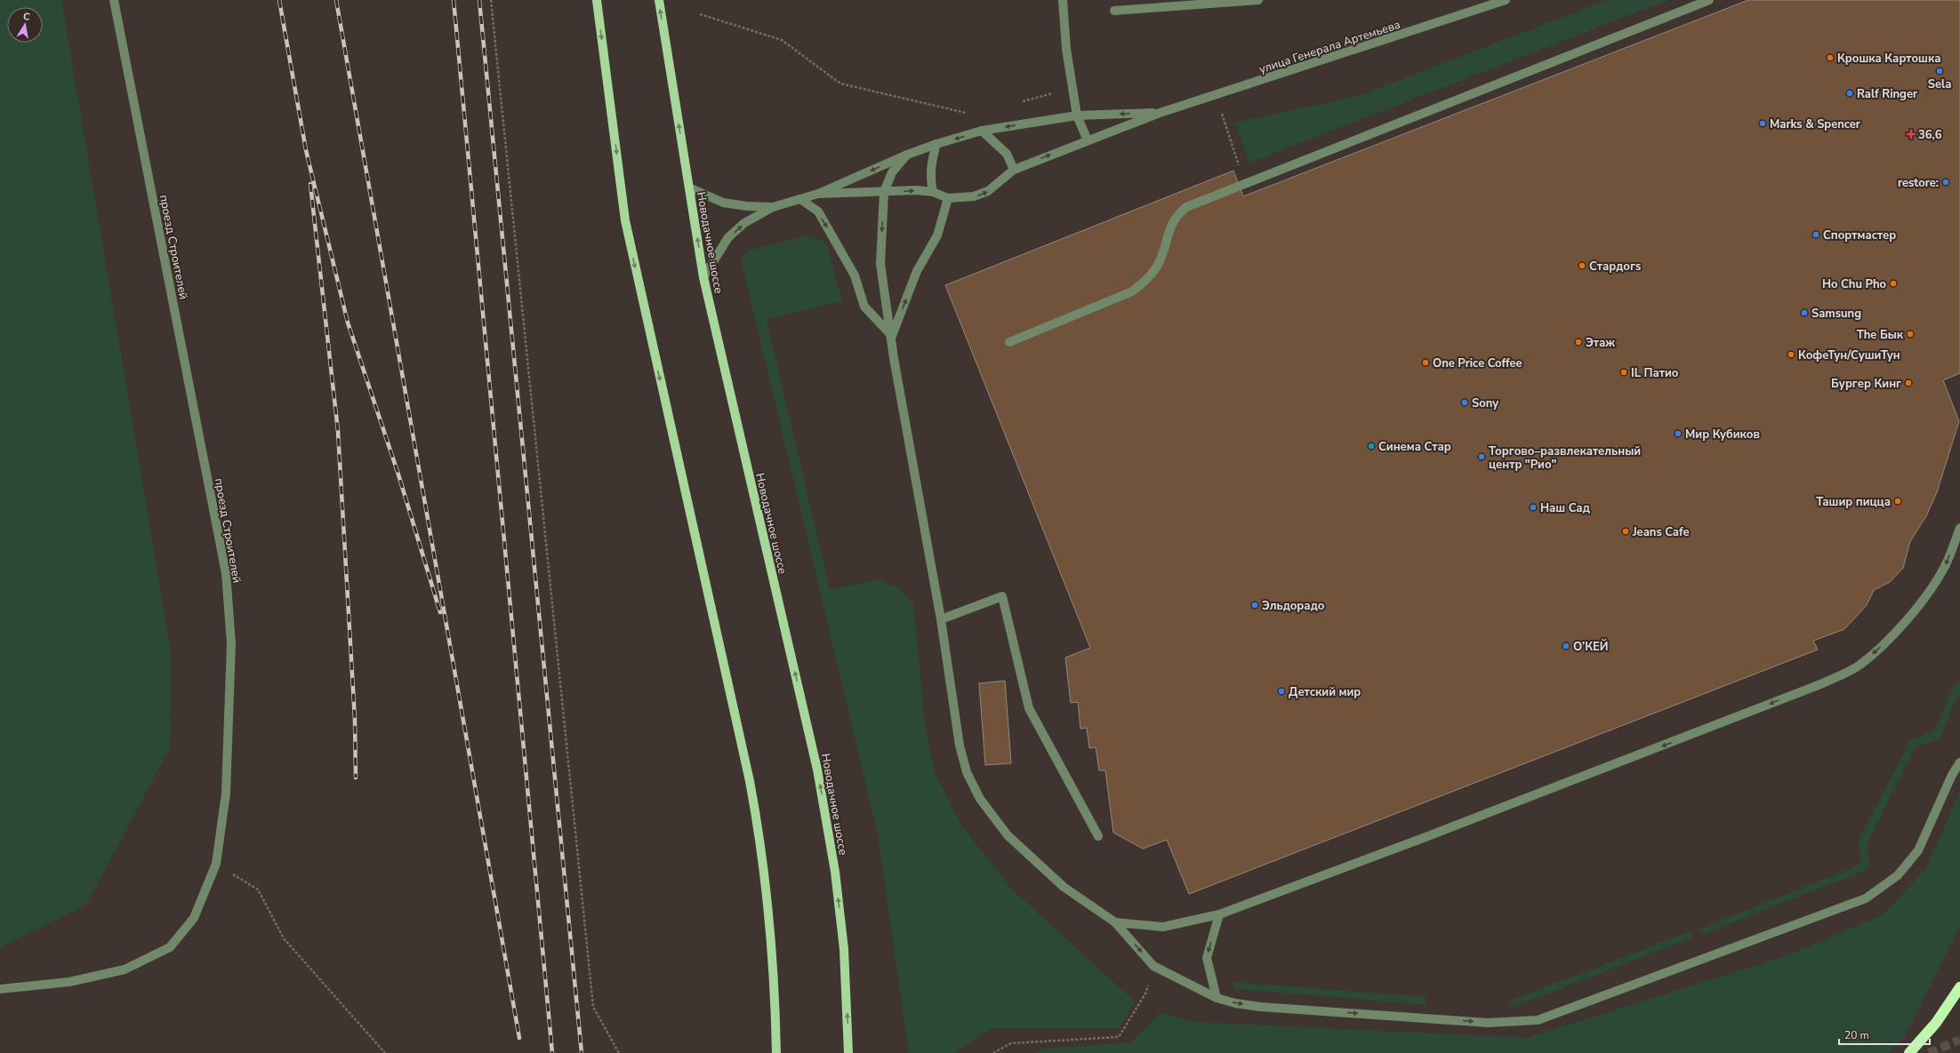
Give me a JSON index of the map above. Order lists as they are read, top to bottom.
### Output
{
  "streets": {
    "main road": ["Новодачное шоссе"],
    "street": ["улица Генерала Артемьева", "проезд Строителей"]
  },
  "places": {
    "other": [
      "Крошка Картошка",
      "Sela",
      "Ralf Ringer",
      "Marks & Spencer",
      "restore:",
      "Спортмастер",
      "Стардогs",
      "Ho Chu Pho",
      "Samsung",
      "The Бык",
      "Этаж",
      "КофеТун/СушиТун",
      "One Price Coffee",
      "IL Патио",
      "Бургер Кинг",
      "Sony",
      "Мир Кубиков",
      "Синема Стар",
      "Торгово–развлекательный центр \"Рио\"",
      "Ташир пицца",
      "Наш Сад",
      "Jeans Cafe",
      "Эльдорадо",
      "О’КЕЙ",
      "Детский мир"
    ],
    "health": ["36,6"]
  },
  "scale_bar": "20 m",
  "north": "top"
}
